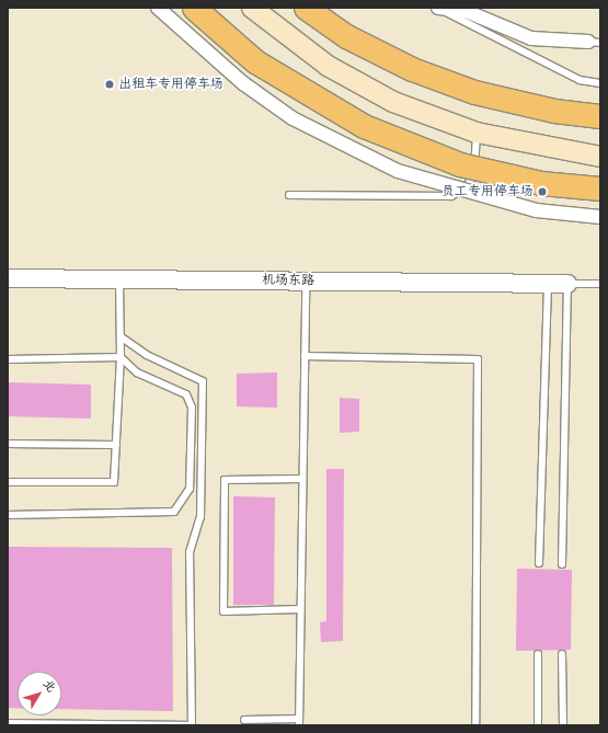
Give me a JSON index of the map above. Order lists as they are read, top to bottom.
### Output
{
  "streets": {
    "street": ["机场东路"]
  },
  "places": ["出租车专用停车场", "员工专用停车场"],
  "north": "top right"
}
